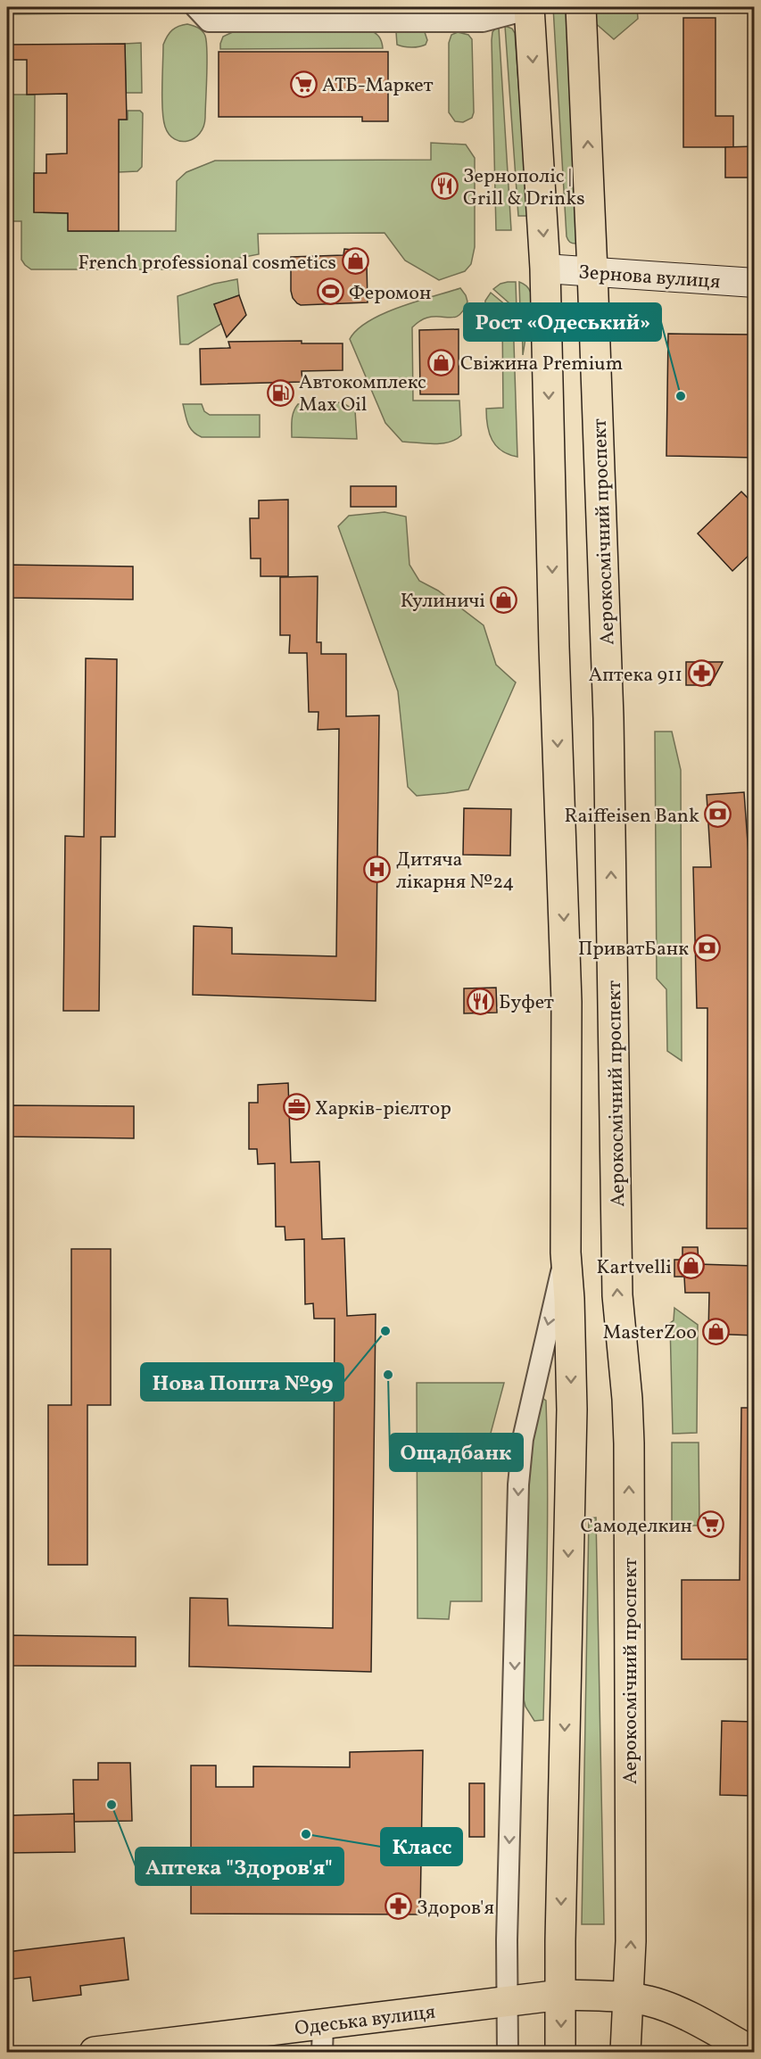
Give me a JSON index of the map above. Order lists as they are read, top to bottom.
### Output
{
  "streets": {
    "main road": ["Аерокосмічний проспект", "Одеська вулиця"],
    "street": ["Зернова вулиця"]
  },
  "crossings": [
    ["Зернова вулиця", "Аерокосмічний проспект"],
    ["Аерокосмічний проспект", "Одеська вулиця"]
  ],
  "places": {
    "supermarket": ["АТБ-Маркет", "Самоделкин"],
    "restaurant": ["Зернополіс | Grill & Drinks", "Буфет"],
    "shop": [
      "French professional cosmetics",
      "Свіжина Premium",
      "Кулиничі",
      "Kartvelli",
      "MasterZoo"
    ],
    "sports": ["Феромон"],
    "fuel station": ["Автокомплекс Max Oil"],
    "other": [
      "Рост «Одеський»",
      "Нова Пошта №99",
      "Ощадбанк",
      "Аптека \"Здоров'я\"",
      "Класс"
    ],
    "pharmacy": ["Аптека 911", "Здоров'я"],
    "bank": ["Raiffeisen Bank", "ПриватБанк"],
    "hospital": ["Дитяча лікарня №24"],
    "office": ["Харків-рієлтор"]
  }
}
